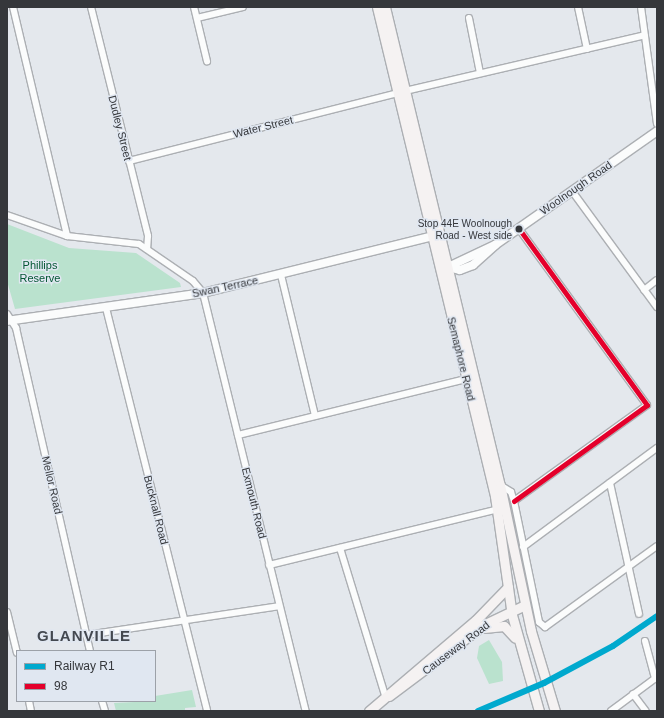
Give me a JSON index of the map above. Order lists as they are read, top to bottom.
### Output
{
  "streets": {
    "main road": ["Semaphore Road", "Causeway Road"],
    "street": [
      "Water Street",
      "Dudley Street",
      "Woolnough Road",
      "Swan Terrace",
      "Mellor Road",
      "Exmouth Road",
      "Bucknall Road"
    ]
  },
  "crossings": [
    ["Water Street", "Dudley Street"],
    ["Water Street", "Semaphore Road"],
    ["Woolnough Road", "Semaphore Road"],
    ["Swan Terrace", "Semaphore Road"],
    ["Swan Terrace", "Mellor Road"],
    ["Swan Terrace", "Exmouth Road"],
    ["Swan Terrace", "Bucknall Road"],
    ["Semaphore Road", "Causeway Road"]
  ],
  "districts": ["GLANVILLE"],
  "parks": ["Phillips Reserve"],
  "places": ["Stop 44E Woolnough Road - West side"],
  "lines": ["transit line 98", "rail line R1"],
  "legend": ["Railway R1", "98"]
}
